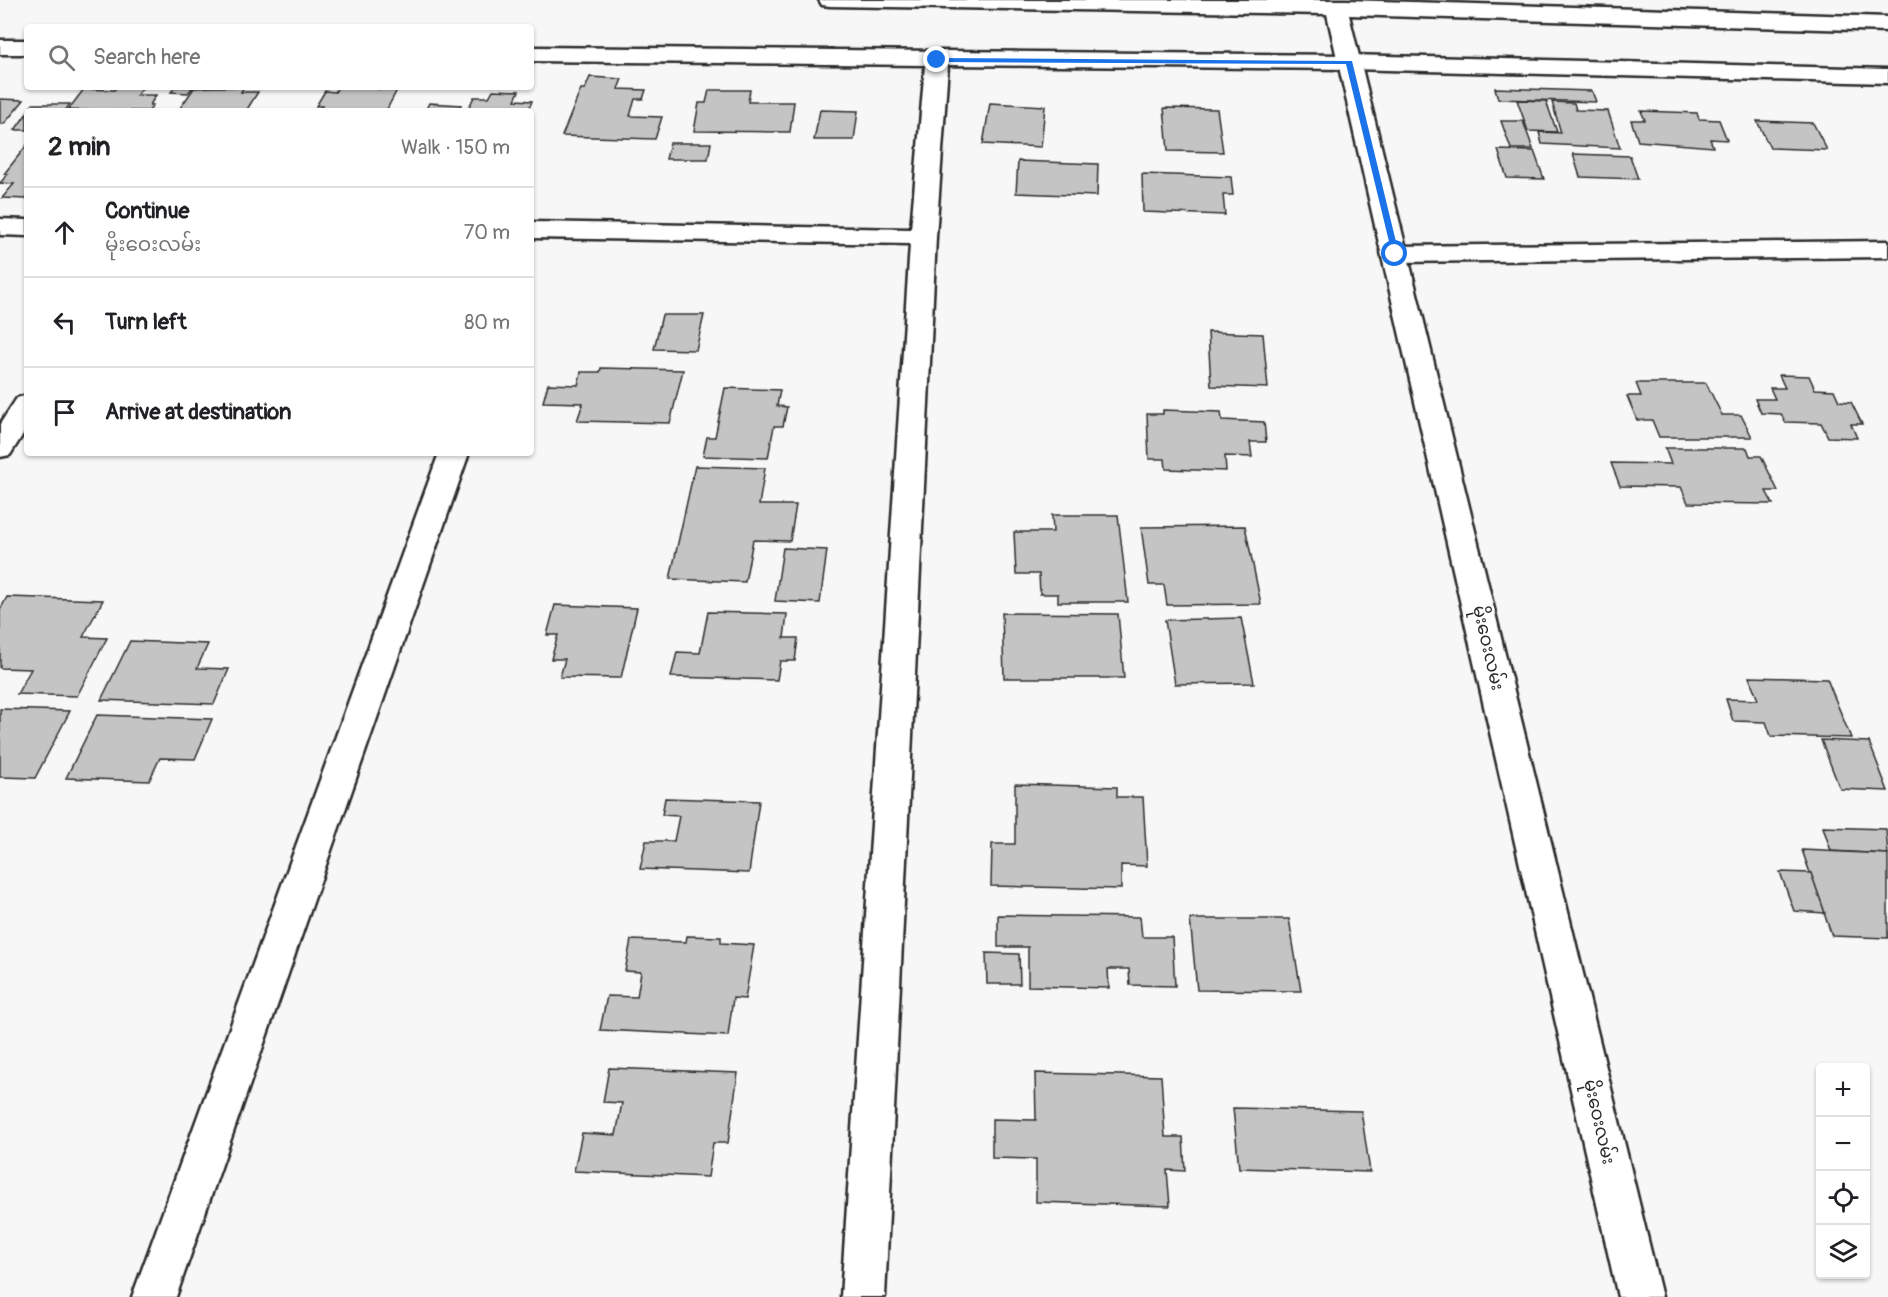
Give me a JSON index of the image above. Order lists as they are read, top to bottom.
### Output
{
  "streets": {
    "street": ["မိုးဝေးလမ်း"]
  },
  "page": {
    "search": "Search here",
    "heading": ["2 min", "Walk · 150 m"],
    "list": [
      ["Continue", "မိုးဝေးလမ်း", "70 m"],
      ["Turn left", "80 m"],
      "Arrive at destination"
    ],
    "map_buttons": ["+", "−"]
  }
}
